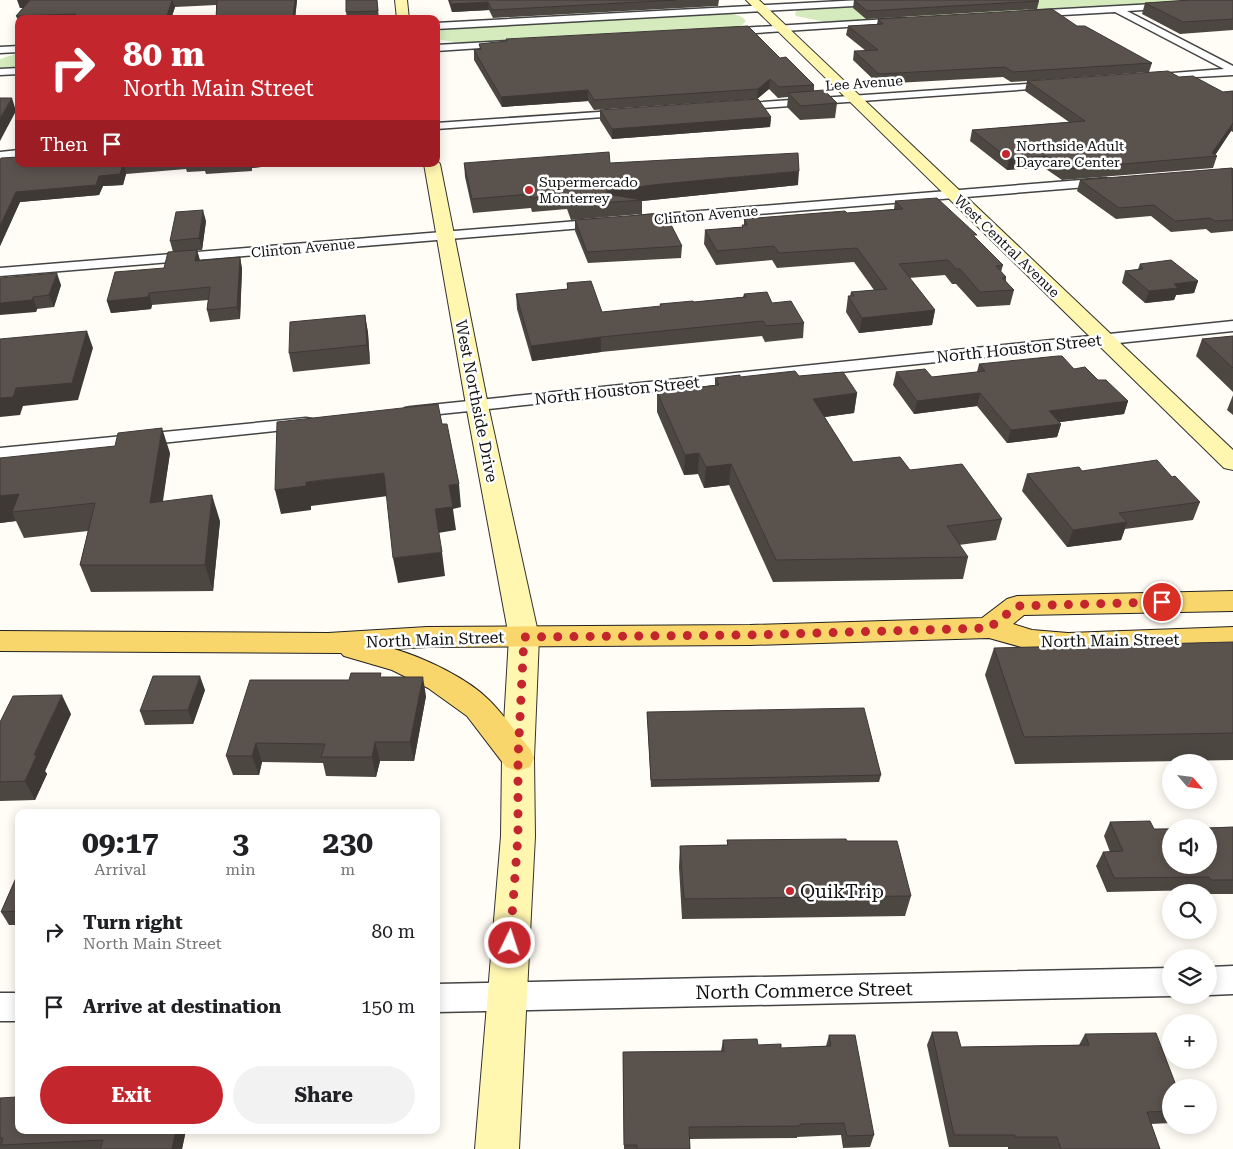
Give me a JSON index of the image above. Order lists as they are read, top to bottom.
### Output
{
  "streets": {
    "main road": ["North Main Street"],
    "street": [
      "Lee Avenue",
      "Clinton Avenue",
      "West Central Avenue",
      "North Houston Street",
      "West Northside Drive",
      "North Commerce Street"
    ]
  },
  "crossings": [
    ["Lee Avenue", "West Central Avenue"],
    ["Clinton Avenue", "West Central Avenue"],
    ["Clinton Avenue", "West Northside Drive"],
    ["West Central Avenue", "North Houston Street"],
    ["North Houston Street", "West Northside Drive"],
    ["West Northside Drive", "North Main Street"],
    ["West Northside Drive", "North Commerce Street"]
  ],
  "places": ["Northside Adult Daycare Center", "Supermercado Monterrey", "QuikTrip"],
  "north": "bottom right",
  "page": {
    "turn": ["80 m", "North Main Street"],
    "then": "Then",
    "map_buttons": ["+", "−"],
    "eta": [
      "09:17",
      "Arrival",
      "3",
      "min",
      "230",
      "m"
    ],
    "list": [
      {
        "name": "Turn right",
        "note": "North Main Street",
        "value": "80 m"
      },
      {
        "name": "Arrive at destination",
        "value": "150 m"
      }
    ],
    "buttons": ["Exit", "Share"]
  }
}
